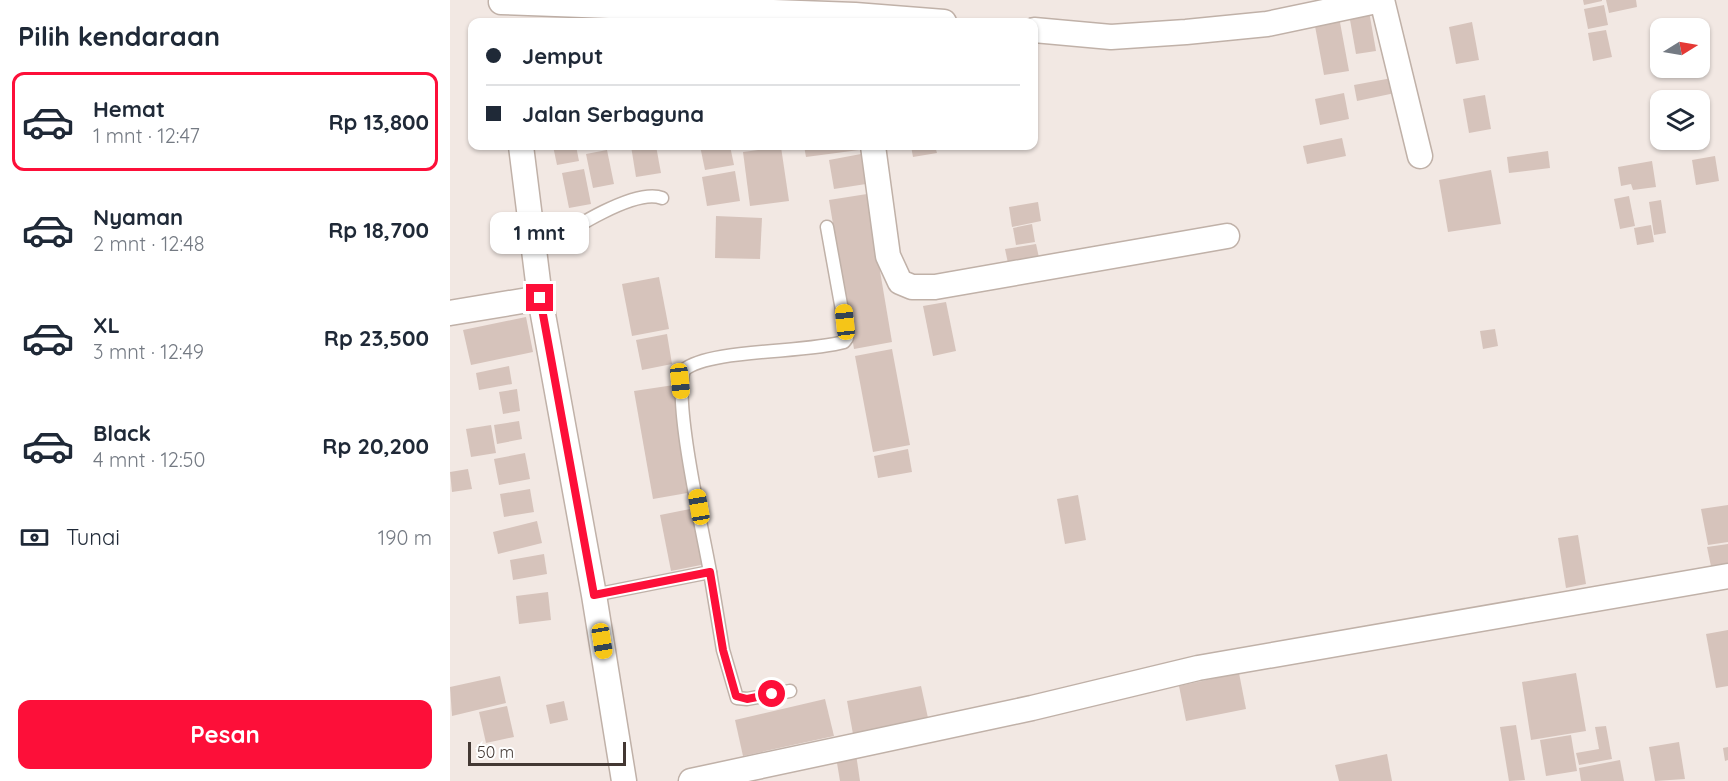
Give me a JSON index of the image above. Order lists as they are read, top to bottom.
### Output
{
  "scale_bar": "50 m",
  "north": "right",
  "page": {
    "heading": "Pilih kendaraan",
    "banner": ["Jemput", "Jalan Serbaguna"],
    "list": [
      {
        "name": "Hemat",
        "note": "1 mnt · 12:47",
        "value": "Rp 13,800"
      },
      {
        "name": "Nyaman",
        "note": "2 mnt · 12:48",
        "value": "Rp 18,700"
      },
      {
        "name": "XL",
        "note": "3 mnt · 12:49",
        "value": "Rp 23,500"
      },
      {
        "name": "Black",
        "note": "4 mnt · 12:50",
        "value": "Rp 20,200"
      }
    ],
    "bubble": "1 mnt",
    "pay": ["Tunai", "190 m"],
    "buttons": "Pesan",
    "scale": "50 m"
  }
}
